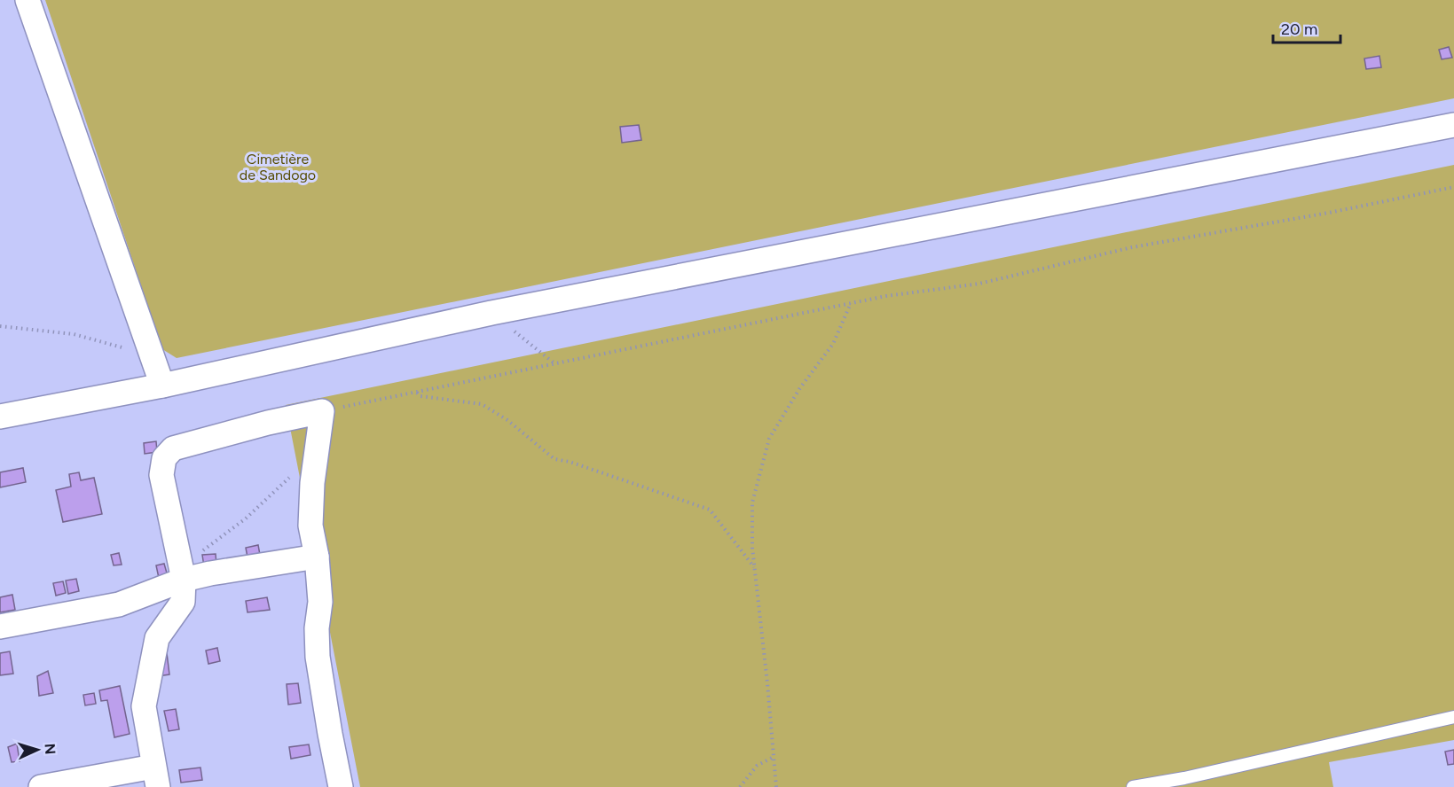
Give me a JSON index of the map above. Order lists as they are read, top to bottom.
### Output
{
  "parks": ["Cimetière de Sandogo"],
  "scale_bar": "20 m",
  "north": "right"
}
